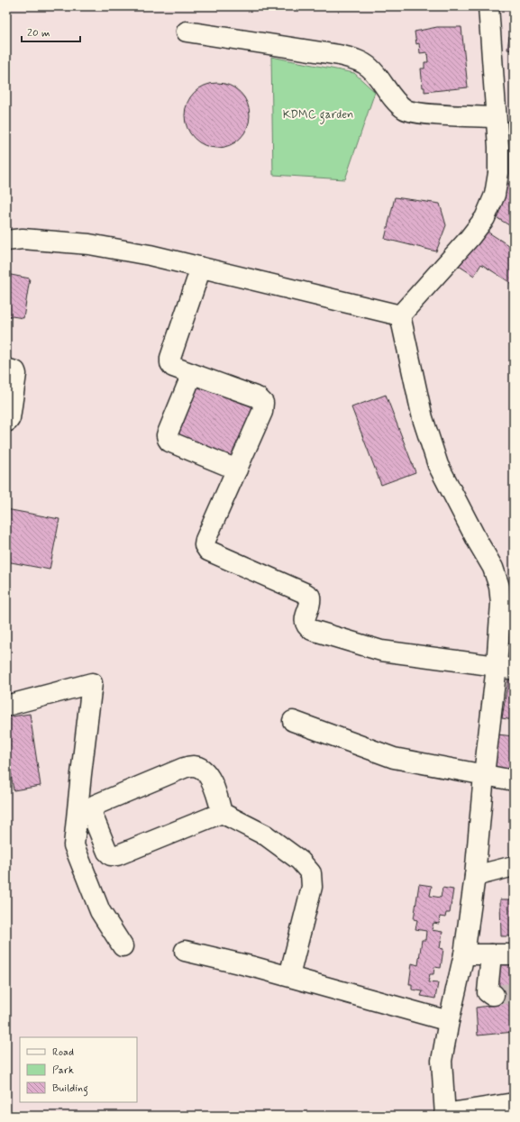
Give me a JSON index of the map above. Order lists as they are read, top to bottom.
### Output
{
  "parks": ["KDMC garden"],
  "legend": ["Road", "Park", "Building"],
  "scale_bar": "20 m"
}
